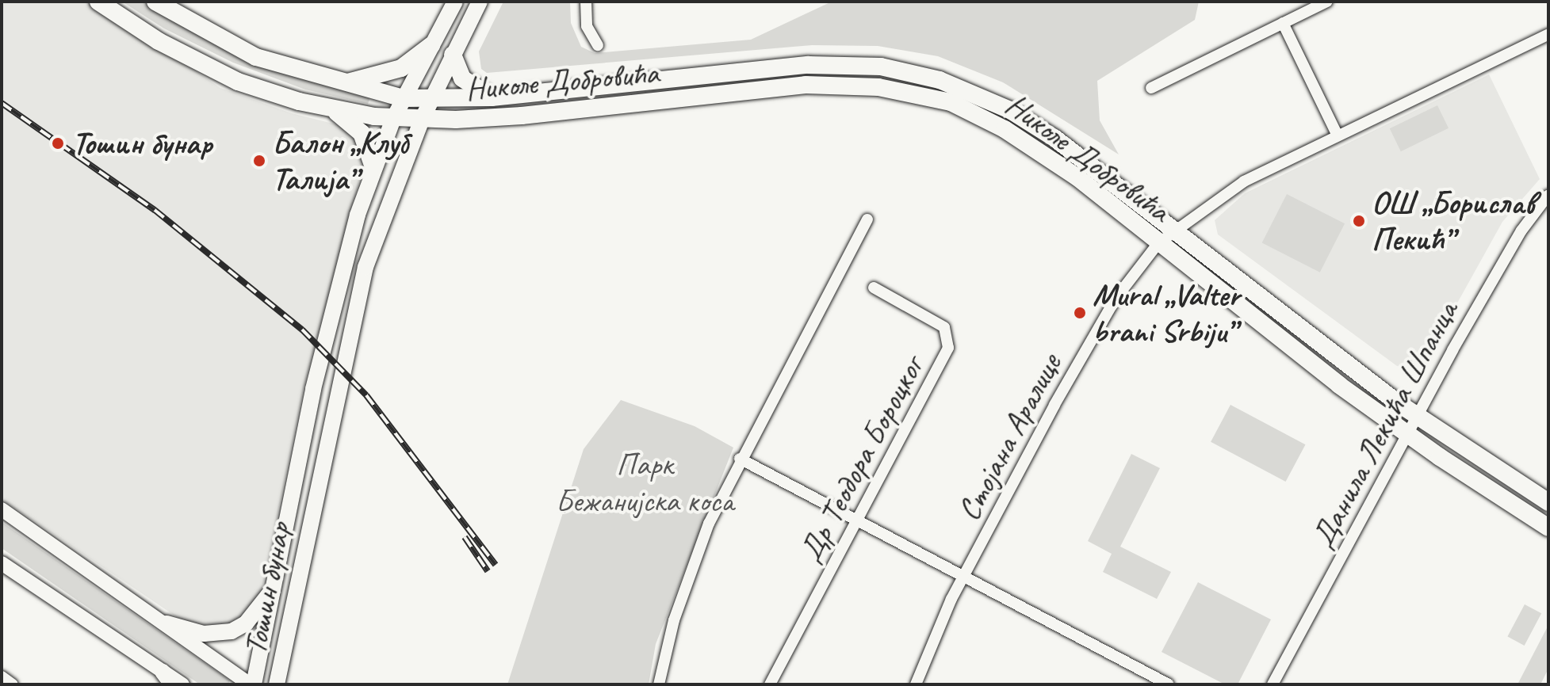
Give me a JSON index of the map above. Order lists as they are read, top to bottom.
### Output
{
  "streets": {
    "main road": ["Николе Добровића", "Тошин бунар"],
    "street": ["Данила Лекића Шпанца", "Стојана Аралице", "Др Теодора Бороцког"]
  },
  "crossings": [
    ["Николе Добровића", "Данила Лекића Шпанца"],
    ["Николе Добровића", "Стојана Аралице"],
    ["Николе Добровића", "Тошин бунар"]
  ],
  "parks": ["Парк Бежанијска коса"],
  "places": [
    "Тошин бунар",
    "Балон „Клуб Талија”",
    "ОШ „Борислав Пекић”",
    "Mural „Valter brani Srbiju”"
  ]
}
